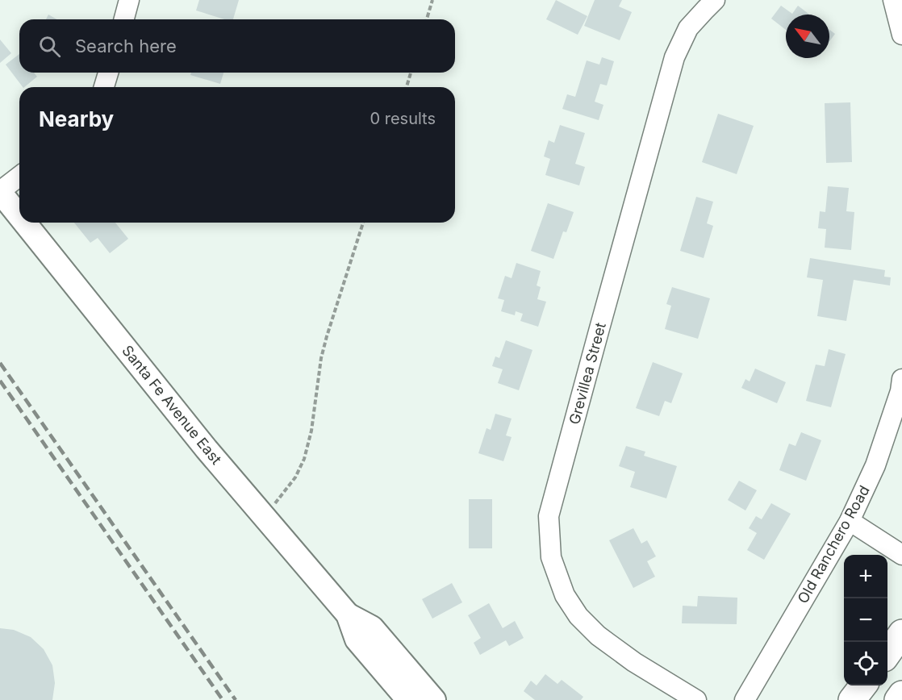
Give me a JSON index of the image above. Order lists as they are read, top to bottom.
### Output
{
  "streets": {
    "street": ["Grevillea Street", "Santa Fe Avenue East", "Old Ranchero Road"]
  },
  "north": "top left",
  "page": {
    "search": "Search here",
    "heading": ["Nearby", "0 results"],
    "map_buttons": ["+", "−"]
  }
}
